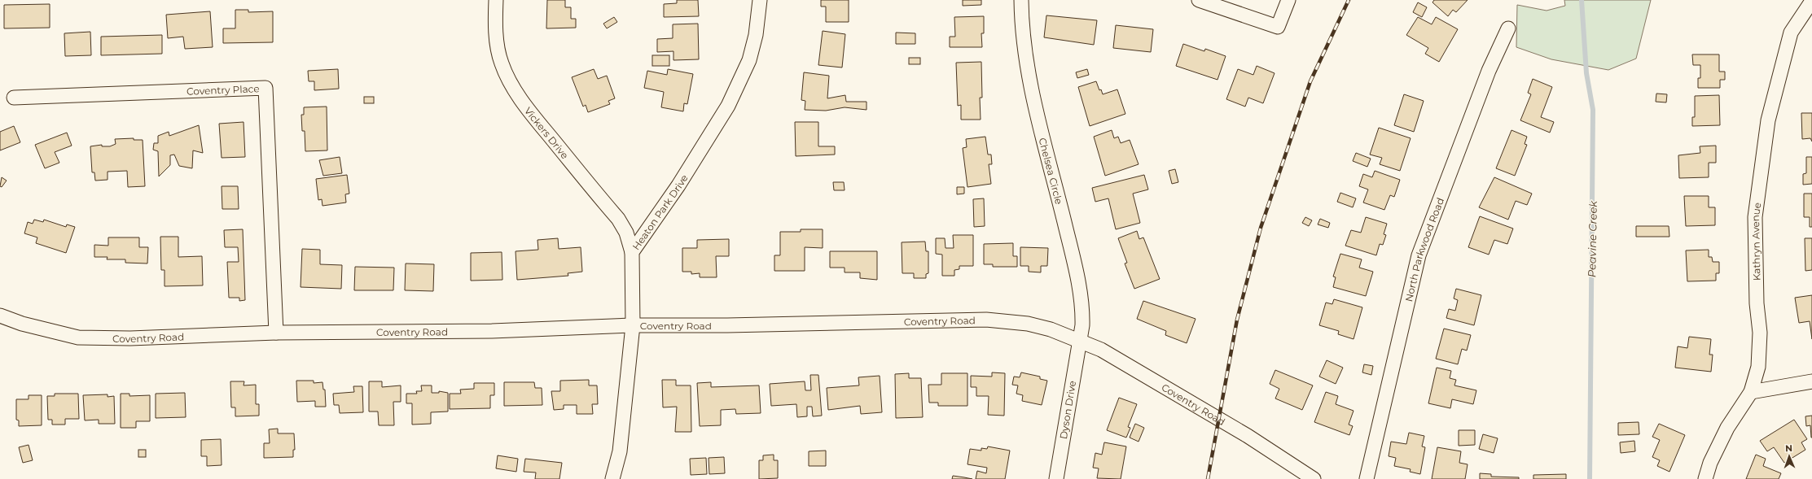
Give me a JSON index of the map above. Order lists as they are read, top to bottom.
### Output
{
  "streets": {
    "street": [
      "Coventry Place",
      "Vickers Drive",
      "Chelsea Circle",
      "Heaton Park Drive",
      "Kathryn Avenue",
      "North Parkwood Road",
      "Coventry Road",
      "Dyson Drive"
    ]
  },
  "crossings": [
    ["Coventry Place", "Coventry Road"],
    ["Vickers Drive", "Heaton Park Drive"],
    ["Chelsea Circle", "Coventry Road"],
    ["Chelsea Circle", "Dyson Drive"],
    ["Heaton Park Drive", "Coventry Road"],
    ["Coventry Road", "Dyson Drive"]
  ],
  "water": ["Peavine Creek"],
  "north": "top"
}
